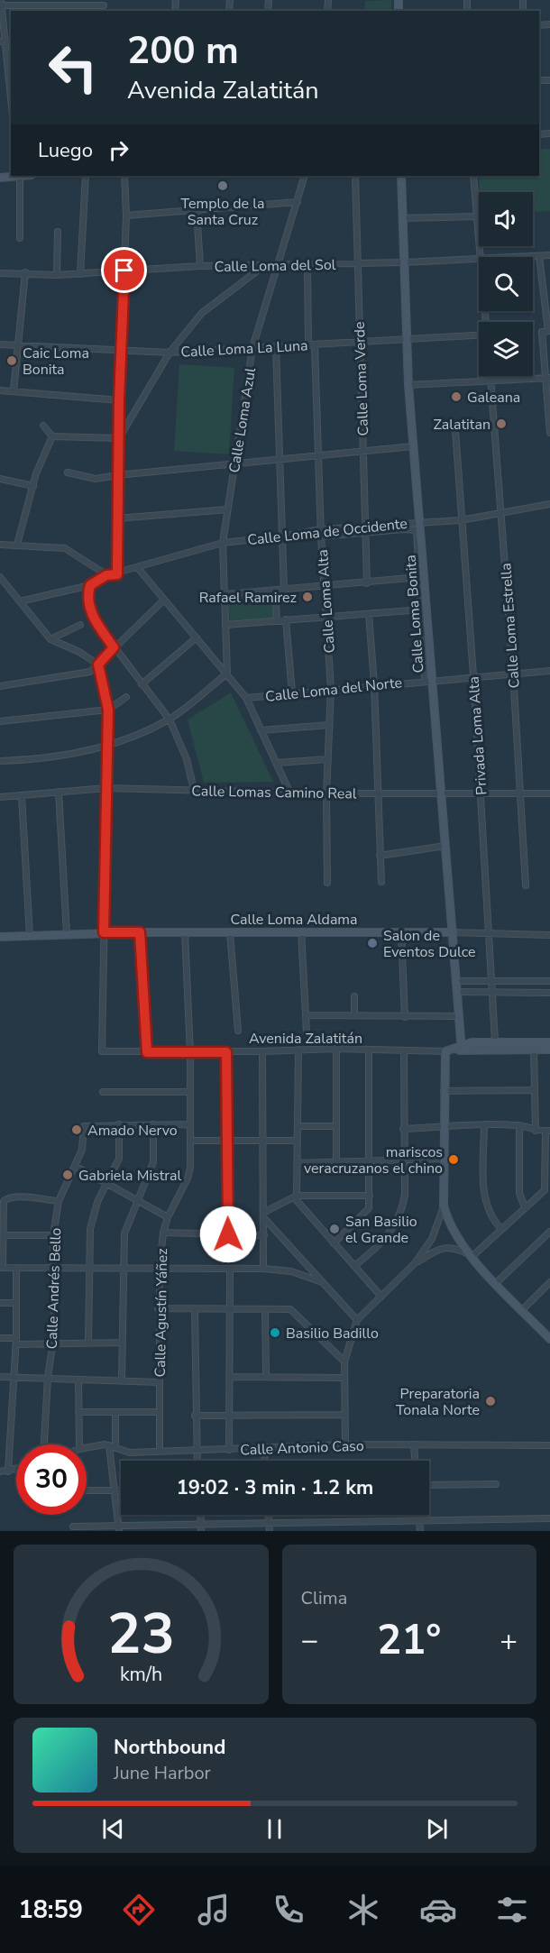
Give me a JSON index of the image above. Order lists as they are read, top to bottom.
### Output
{
  "streets": {
    "street": [
      "Calle Loma del Sol",
      "Calle Loma La Luna",
      "Calle Loma Verde",
      "Calle Loma Azul",
      "Calle Loma de Occidente",
      "Calle Loma Alta",
      "Calle Loma Bonita",
      "Calle Loma Estrella",
      "Calle Loma del Norte",
      "Privada Loma Alta",
      "Calle Lomas Camino Real",
      "Calle Loma Aldama",
      "Avenida Zalatitán",
      "Calle Andrés Bello",
      "Calle Agustín Yáñez",
      "Calle Antonio Caso"
    ]
  },
  "crossings": [
    ["Calle Loma del Sol", "Calle Loma Verde"],
    ["Calle Loma del Sol", "Calle Loma Azul"],
    ["Calle Loma del Sol", "Calle Loma Alta"],
    ["Calle Loma del Sol", "Calle Loma Bonita"],
    ["Calle Loma La Luna", "Calle Loma Verde"],
    ["Calle Loma La Luna", "Calle Loma Azul"],
    ["Calle Loma La Luna", "Calle Loma Alta"],
    ["Calle Loma La Luna", "Calle Loma Bonita"],
    ["Calle Loma Verde", "Calle Loma de Occidente"],
    ["Calle Loma Azul", "Calle Loma de Occidente"],
    ["Calle Loma de Occidente", "Calle Loma Alta"],
    ["Calle Loma de Occidente", "Calle Loma Bonita"],
    ["Calle Loma de Occidente", "Calle Loma Estrella"],
    ["Calle Loma de Occidente", "Privada Loma Alta"],
    ["Calle Loma Alta", "Calle Loma del Norte"],
    ["Calle Loma Alta", "Calle Lomas Camino Real"],
    ["Calle Loma Bonita", "Calle Loma del Norte"],
    ["Calle Loma Bonita", "Calle Lomas Camino Real"],
    ["Calle Loma Bonita", "Calle Loma Aldama"],
    ["Calle Loma Estrella", "Calle Loma del Norte"],
    ["Calle Loma Estrella", "Calle Lomas Camino Real"],
    ["Calle Loma del Norte", "Privada Loma Alta"],
    ["Privada Loma Alta", "Calle Lomas Camino Real"],
    ["Privada Loma Alta", "Calle Loma Aldama"],
    ["Calle Loma Aldama", "Avenida Zalatitán"],
    ["Calle Loma Aldama", "Calle Agustín Yáñez"],
    ["Avenida Zalatitán", "Calle Agustín Yáñez"],
    ["Calle Agustín Yáñez", "Calle Antonio Caso"]
  ],
  "places": [
    "Templo de la Santa Cruz",
    "Caic Loma Bonita",
    "Galeana",
    "Zalatitan",
    "Rafael Ramirez",
    "Salon de Eventos Dulce",
    "Amado Nervo",
    "mariscos veracruzanos el chino",
    "Gabriela Mistral",
    "San Basilio el Grande",
    "Basilio Badillo",
    "Preparatoria Tonala Norte"
  ],
  "page": {
    "turn": ["200 m", "Avenida Zalatitán"],
    "then": "Luego",
    "limit": "30",
    "trip": "19:02 · 3 min · 1.2 km",
    "tile": "Clima",
    "heat": ["−", "21°", "+"],
    "song": ["Northbound", "June Harbor"],
    "tabs": "18:59",
    "gauge": ["23", "km/h"]
  }
}
